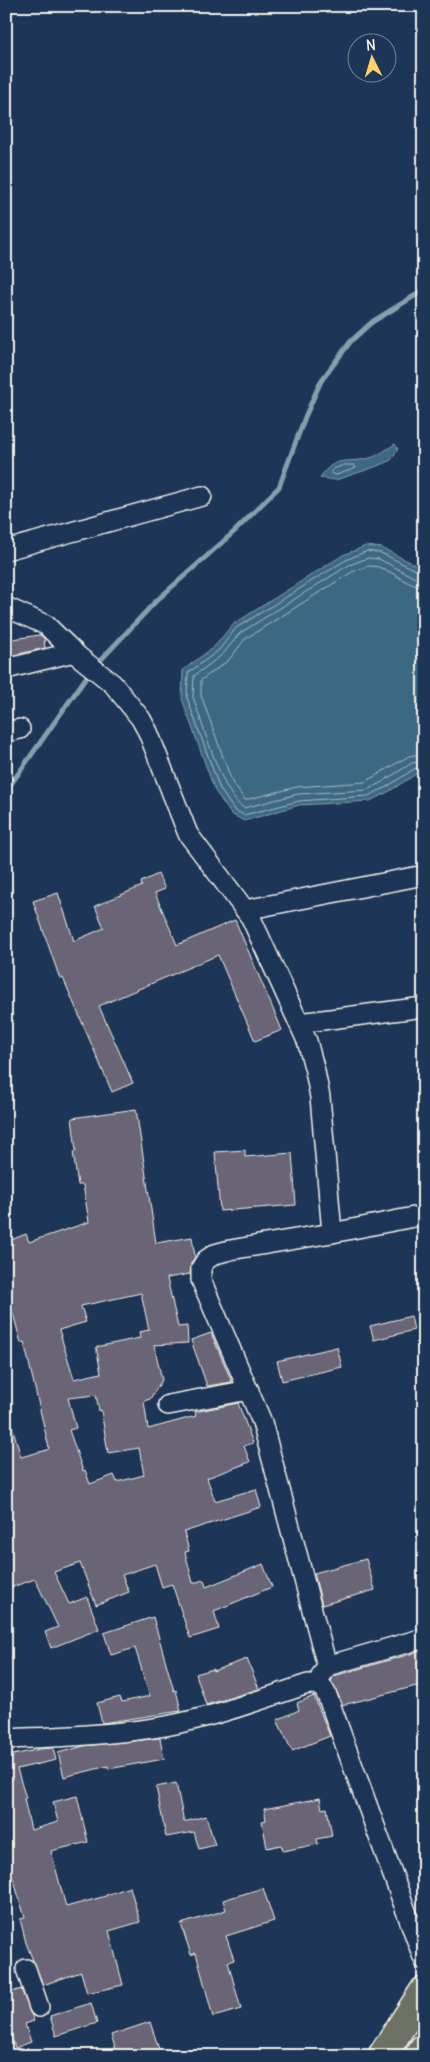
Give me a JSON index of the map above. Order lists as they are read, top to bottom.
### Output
{
  "north": "top"
}
